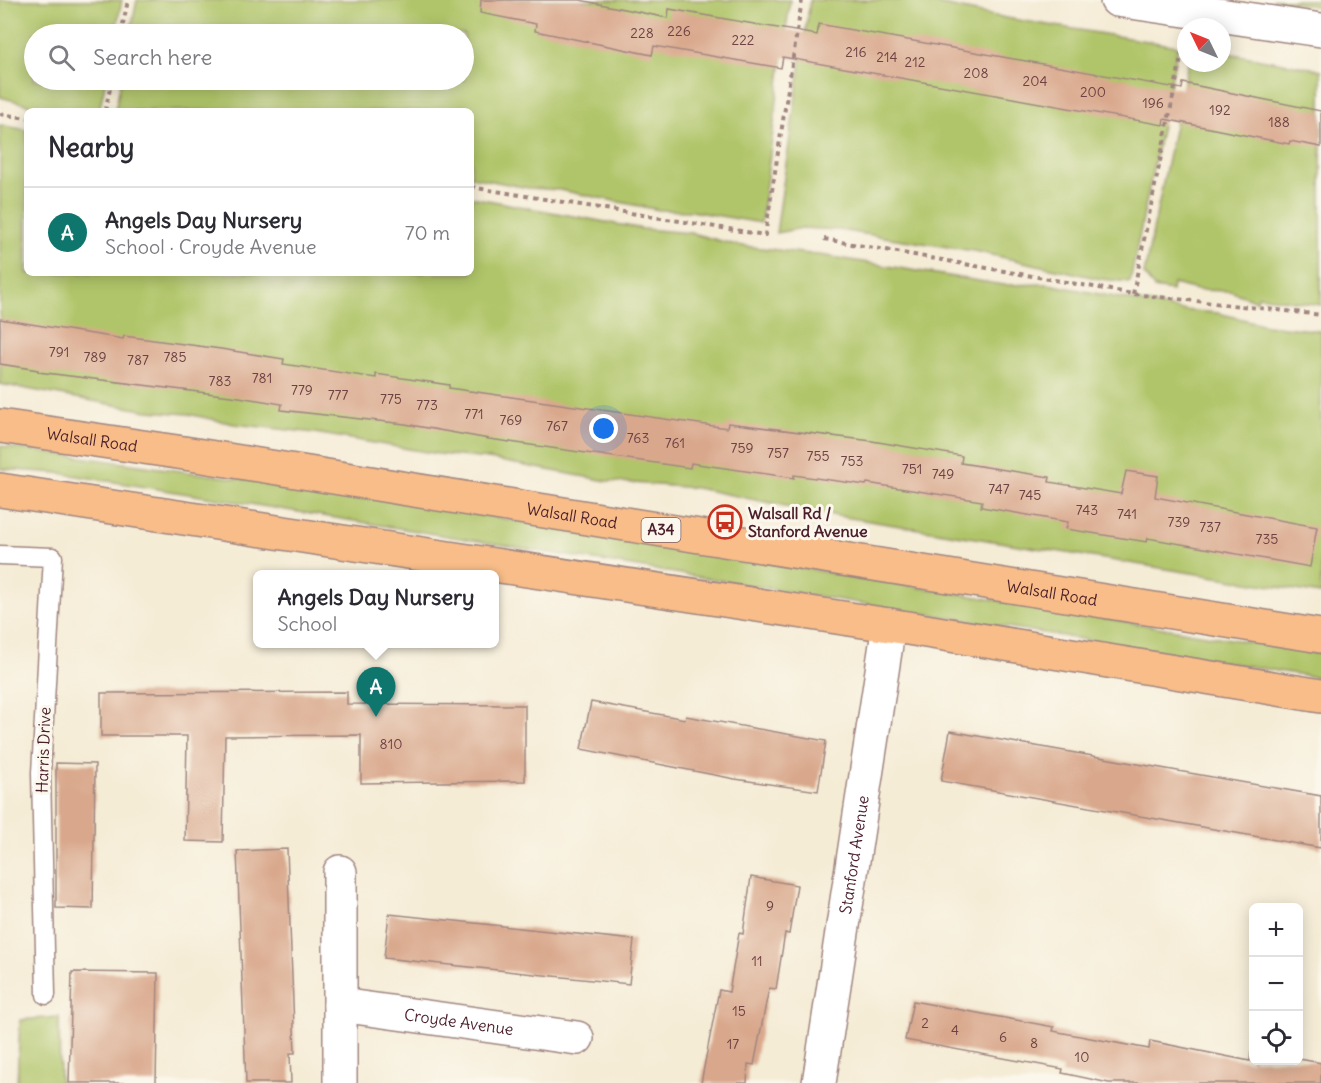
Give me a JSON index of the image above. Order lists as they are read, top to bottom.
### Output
{
  "streets": {
    "highway": ["Walsall Road", "A34"],
    "street": ["Stanford Avenue", "Croyde Avenue"],
    "lane": ["Harris Drive"]
  },
  "places": {
    "bus stop": ["Walsall Rd / Stanford Avenue"]
  },
  "house_numbers": [
    "226",
    "228",
    "222",
    "216",
    "214",
    "212",
    "208",
    "204",
    "200",
    "196",
    "192",
    "188",
    "791",
    "789",
    "785",
    "787",
    "781",
    "783",
    "779",
    "777",
    "775",
    "773",
    "771",
    "769",
    "767",
    "763",
    "761",
    "759",
    "757",
    "755",
    "753",
    "751",
    "749",
    "747",
    "745",
    "743",
    "741",
    "739",
    "737",
    "735",
    "810",
    "9",
    "11",
    "15",
    "2",
    "4",
    "6",
    "8",
    "17",
    "10"
  ],
  "north": "top left",
  "page": {
    "search": "Search here",
    "heading": "Nearby",
    "list": [
      {
        "mark": "A",
        "name": "Angels Day Nursery",
        "note": "School · Croyde Avenue",
        "value": "70 m"
      }
    ],
    "popup": ["Angels Day Nursery", "School"],
    "pins": "A",
    "map_buttons": ["+", "−"]
  }
}
